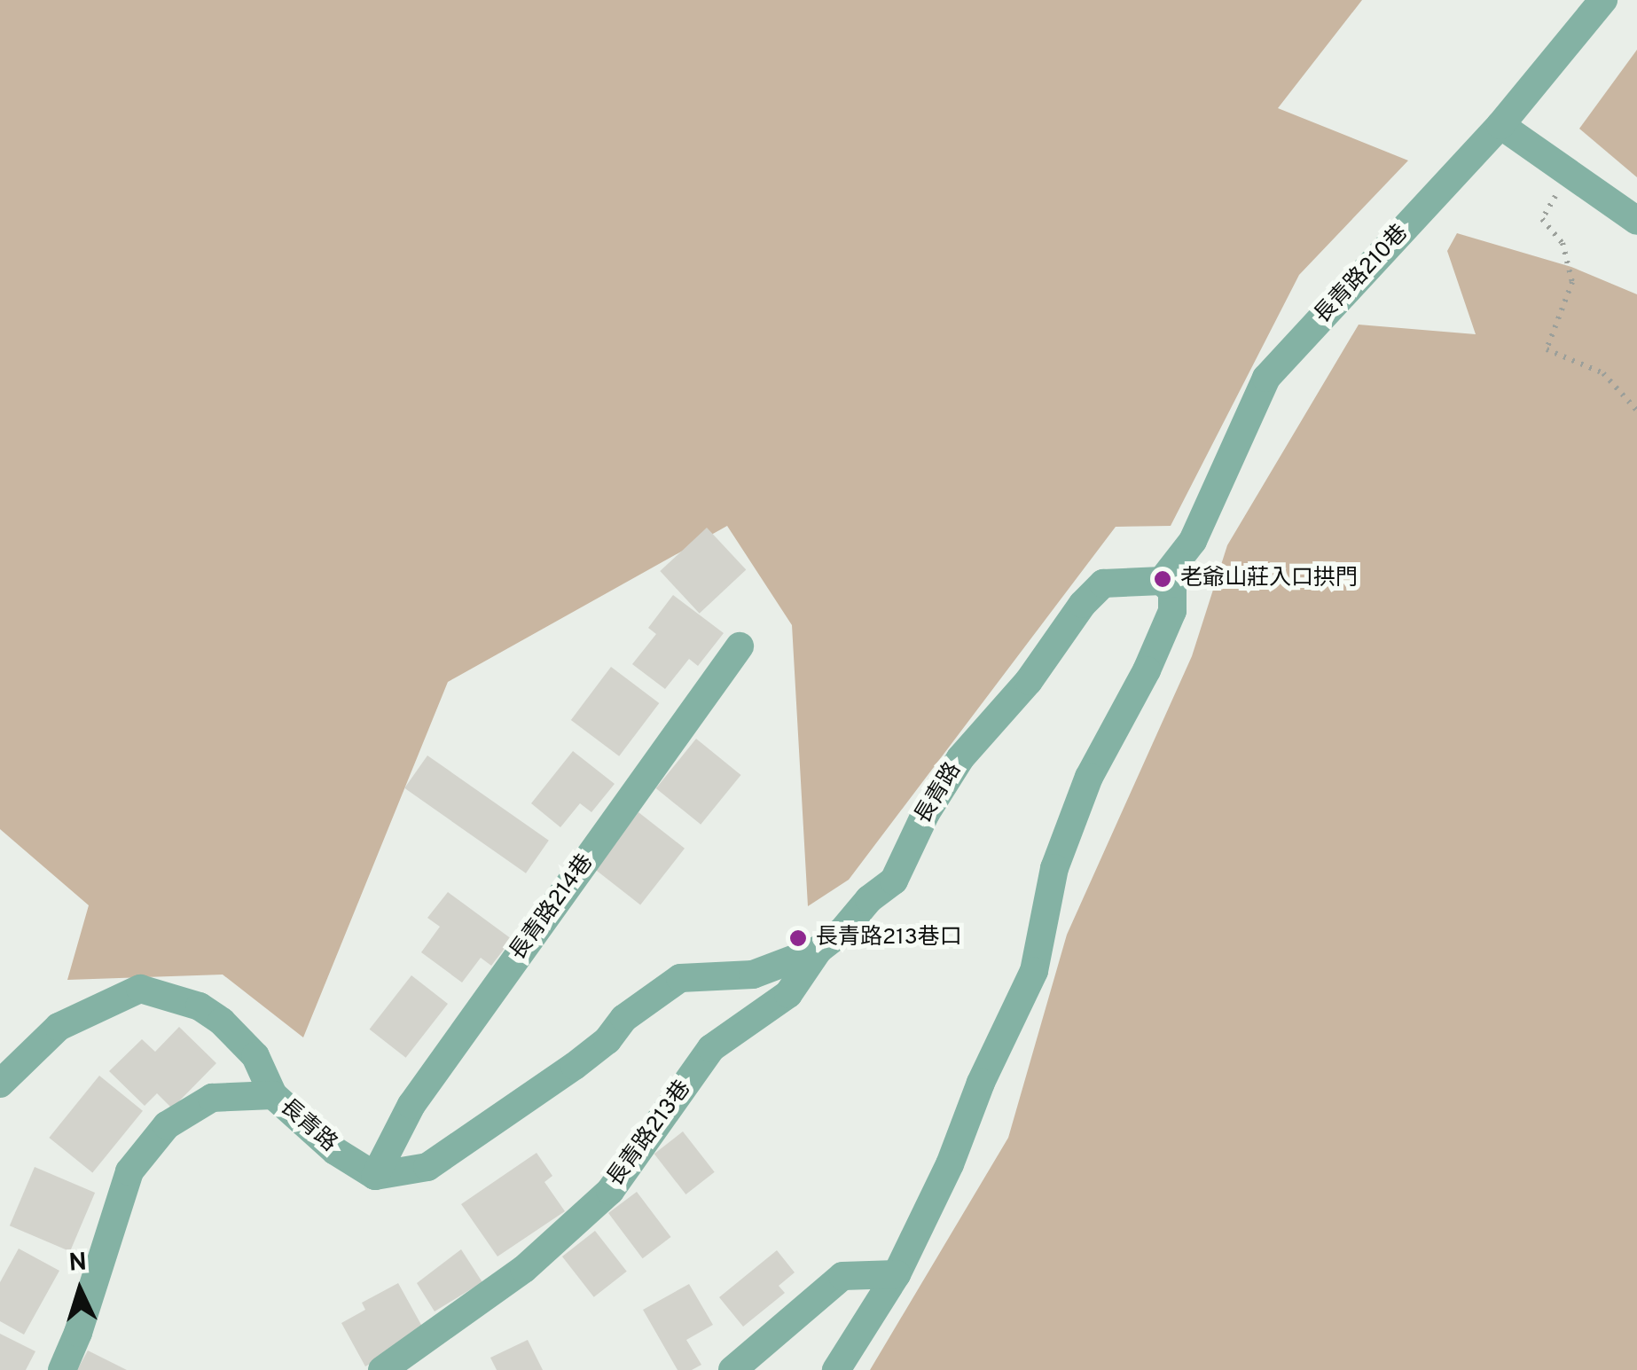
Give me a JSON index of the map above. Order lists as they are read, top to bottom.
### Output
{
  "streets": {
    "street": [
      "長青路210巷",
      "長青路",
      "長青路214巷",
      "長青路213巷"
    ]
  },
  "crossings": [
    ["長青路210巷", "長青路"],
    ["長青路", "長青路214巷"],
    ["長青路", "長青路213巷"]
  ],
  "places": ["老爺山莊入口拱門", "長青路213巷口"],
  "north": "top"
}
